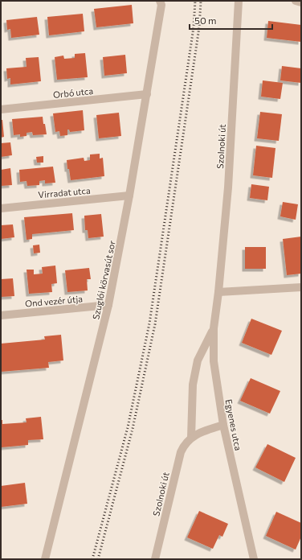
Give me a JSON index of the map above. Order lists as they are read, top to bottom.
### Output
{
  "streets": {
    "street": [
      "Orbó utca",
      "Szolnoki út",
      "Virradat utca",
      "Szuglói körvasút sor",
      "Ond vezér útja",
      "Egyenes utca"
    ]
  },
  "crossings": [
    ["Orbó utca", "Szuglói körvasút sor"],
    ["Szolnoki út", "Egyenes utca"],
    ["Virradat utca", "Szuglói körvasút sor"],
    ["Szuglói körvasút sor", "Ond vezér útja"]
  ],
  "scale_bar": "50 m"
}
